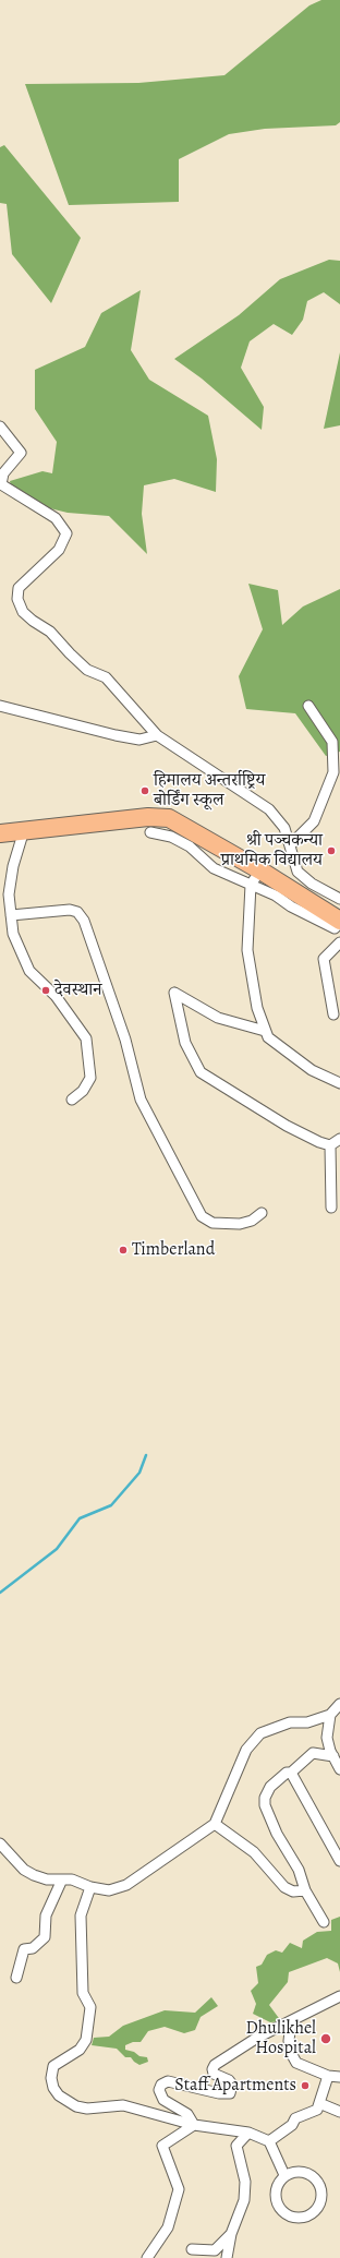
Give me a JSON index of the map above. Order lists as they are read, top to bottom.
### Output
{
  "places": [
    "हिमालय अन्तर्राष्ट्रिय बोर्डिंग स्कूल",
    "श्री पञ्चकन्या प्राथमिक विद्यालय",
    "देवस्थान",
    "Timberland",
    "Dhulikhel Hospital",
    "Staff Apartments"
  ]
}
